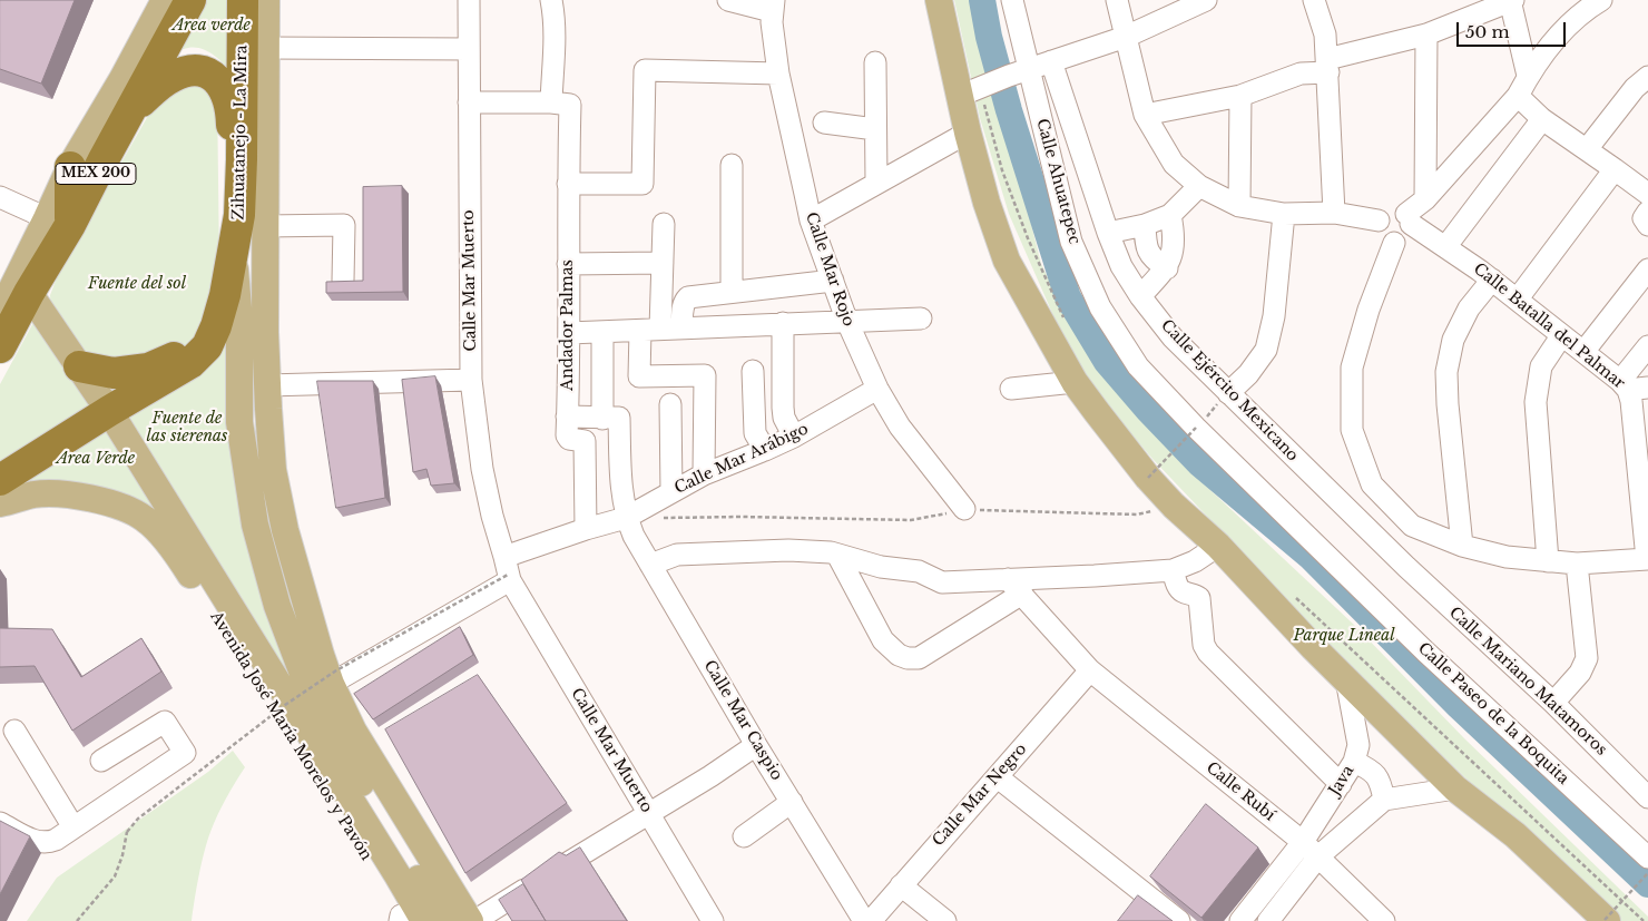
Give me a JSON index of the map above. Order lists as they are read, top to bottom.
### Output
{
  "streets": {
    "highway": ["Zihuatanejo - La Mira", "MEX 200"],
    "main road": ["Avenida José María Morelos y Pavón"],
    "street": [
      "Calle Ahuatepec",
      "Calle Mar Rojo",
      "Calle Mar Muerto",
      "Andador Palmas",
      "Calle Batalla del Palmar",
      "Calle Ejército Mexicano",
      "Calle Mar Arábigo",
      "Calle Mariano Matamoros",
      "Calle Paseo de la Boquita",
      "Calle Mar Caspio",
      "Java",
      "Calle Rubí",
      "Calle Mar Negro"
    ]
  },
  "crossings": [
    ["Zihuatanejo - La Mira", "Avenida José María Morelos y Pavón"],
    ["MEX 200", "Avenida José María Morelos y Pavón"],
    ["Calle Ahuatepec", "Calle Paseo de la Boquita"],
    ["Calle Mar Rojo", "Calle Mar Arábigo"],
    ["Calle Mar Muerto", "Calle Mar Arábigo"],
    ["Andador Palmas", "Calle Mar Arábigo"],
    ["Calle Ejército Mexicano", "Calle Mariano Matamoros"],
    ["Calle Mar Arábigo", "Calle Mar Caspio"],
    ["Calle Mar Arábigo", "Avenida José María Morelos y Pavón"],
    ["Java", "Calle Rubí"],
    ["Calle Rubí", "Calle Mar Negro"]
  ],
  "parks": [
    "Area verde",
    "Fuente del sol",
    "Fuente de las sierenas",
    "Area Verde",
    "Parque Lineal"
  ],
  "scale_bar": "50 m"
}
